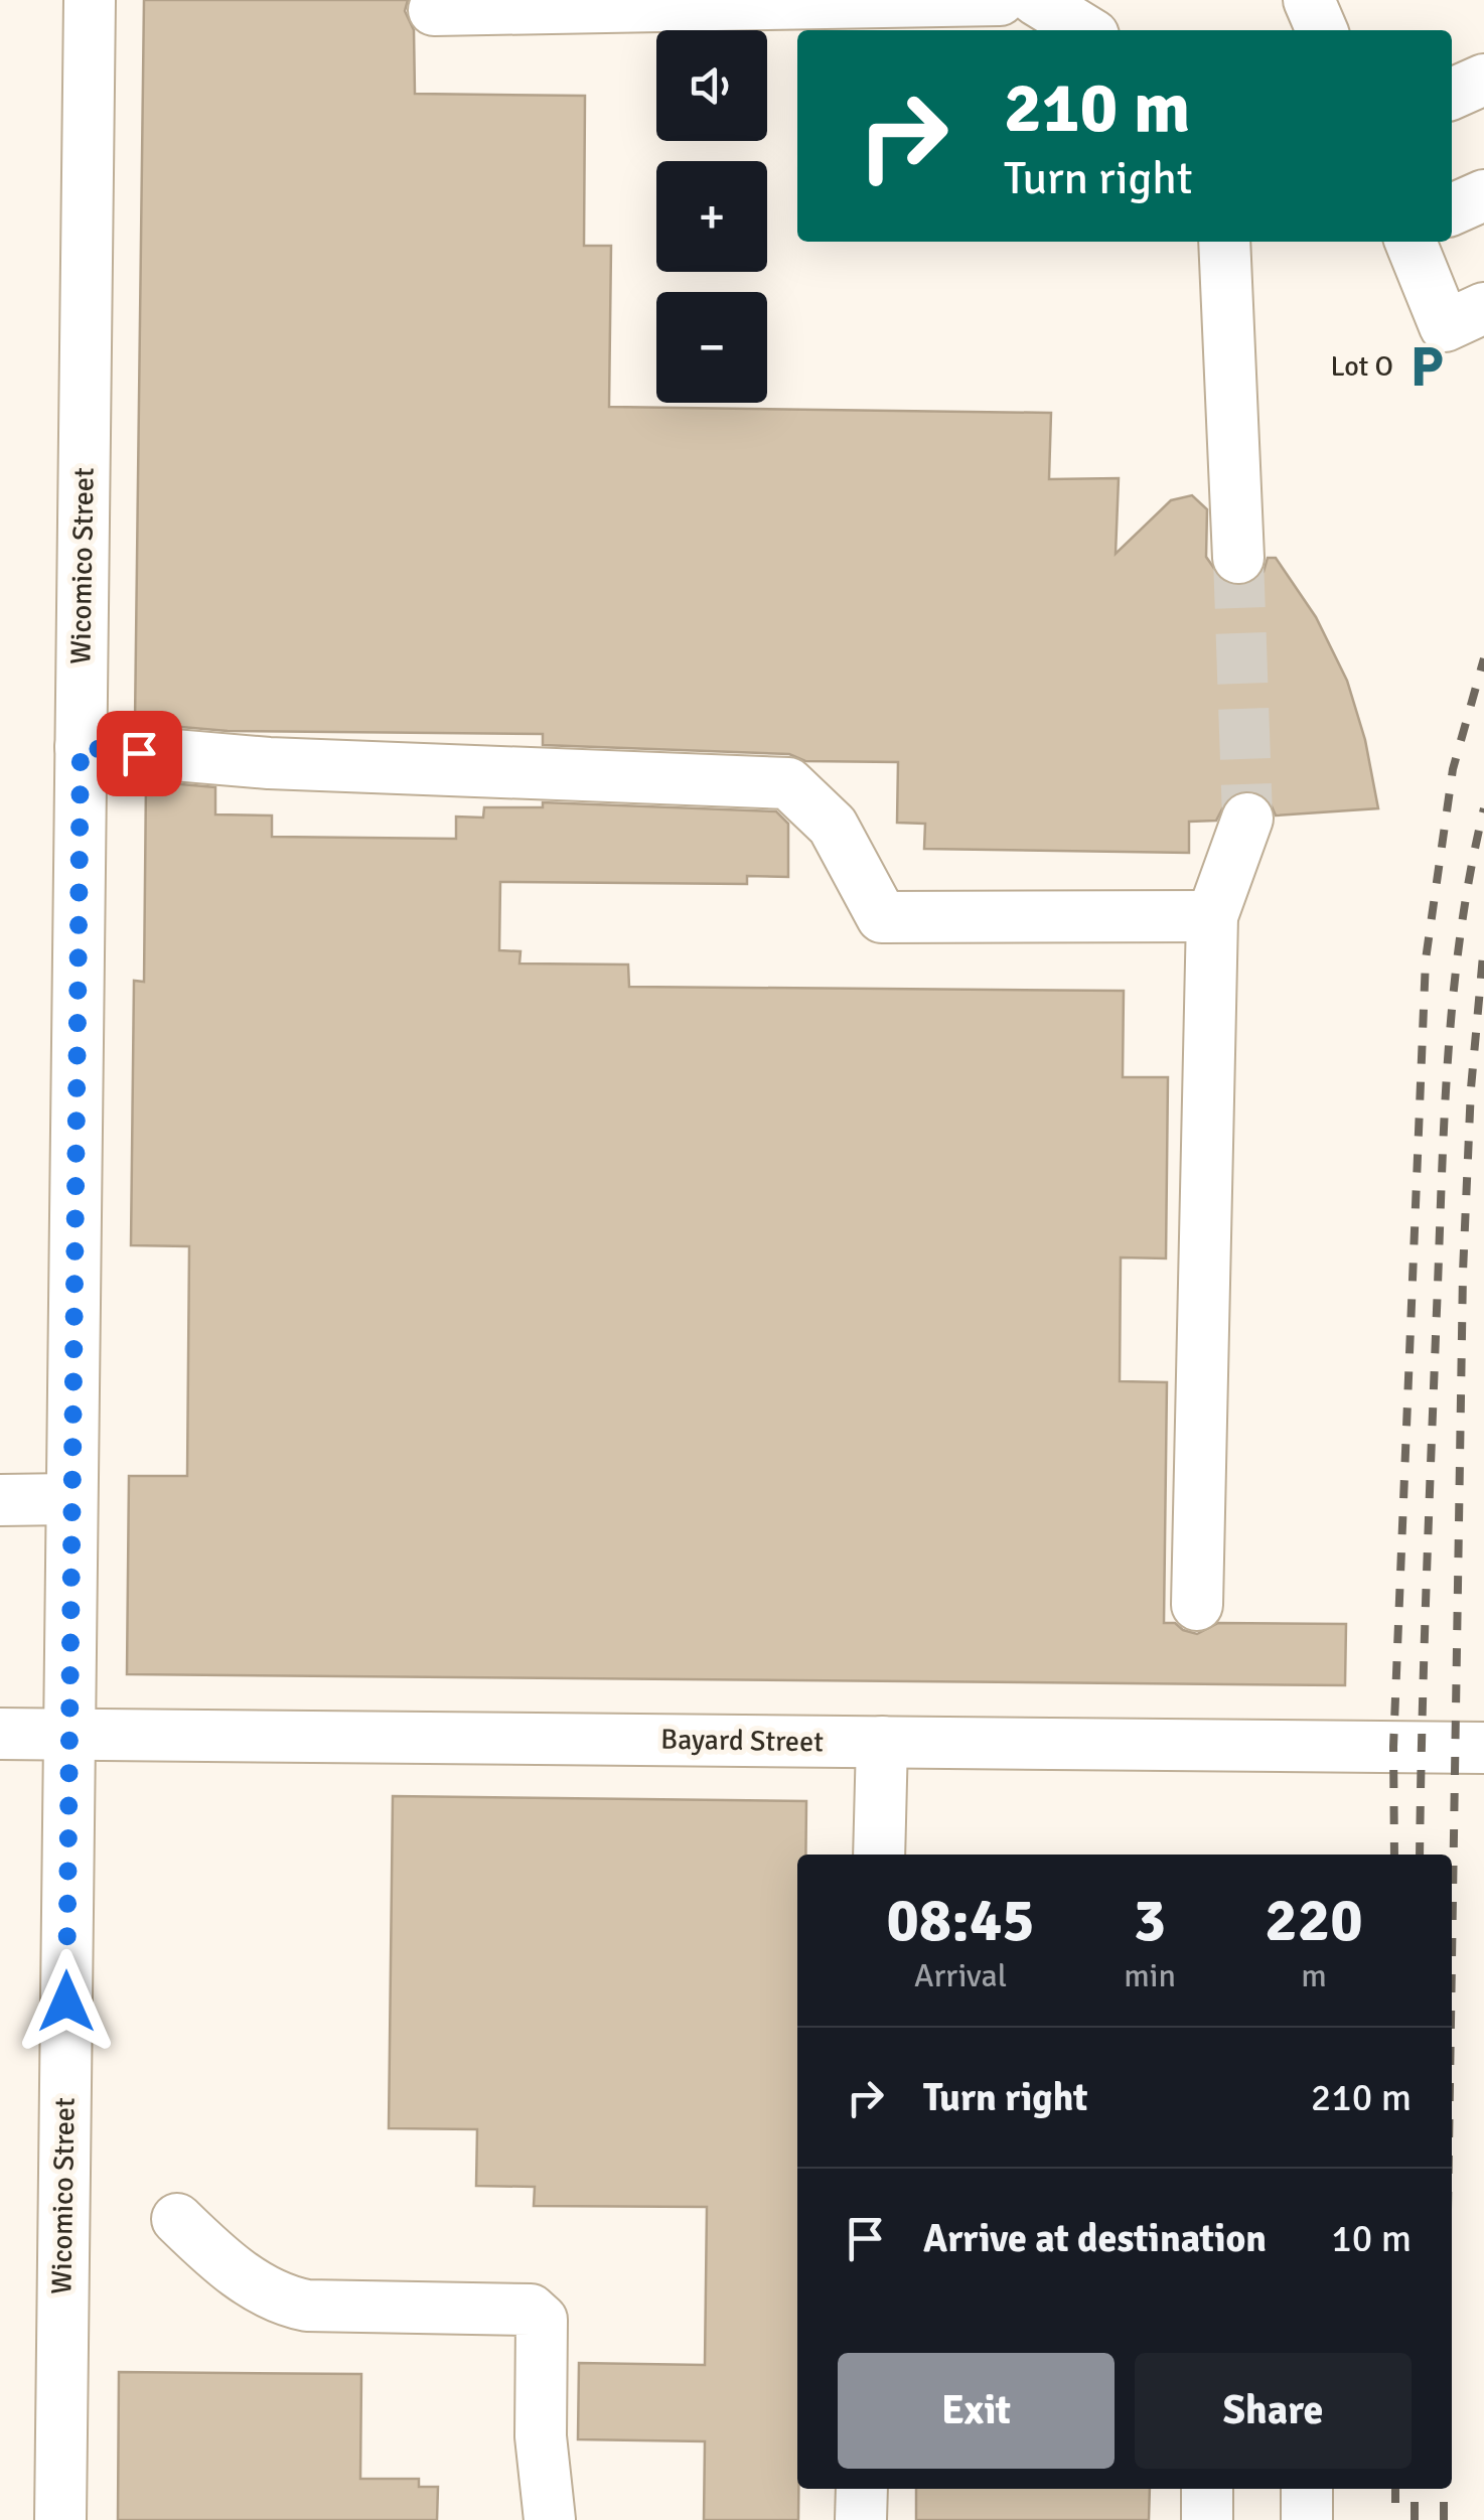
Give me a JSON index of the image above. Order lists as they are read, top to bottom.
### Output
{
  "streets": {
    "street": ["Wicomico Street", "Bayard Street"]
  },
  "crossings": [
    ["Wicomico Street", "Bayard Street"]
  ],
  "places": {
    "parking": ["Lot O"]
  },
  "page": {
    "map_buttons": ["+", "−"],
    "turn": ["210 m", "Turn right"],
    "eta": [
      "08:45",
      "Arrival",
      "3",
      "min",
      "220",
      "m"
    ],
    "list": [
      {
        "name": "Turn right",
        "value": "210 m"
      },
      {
        "name": "Arrive at destination",
        "value": "10 m"
      }
    ],
    "buttons": ["Exit", "Share"]
  }
}
